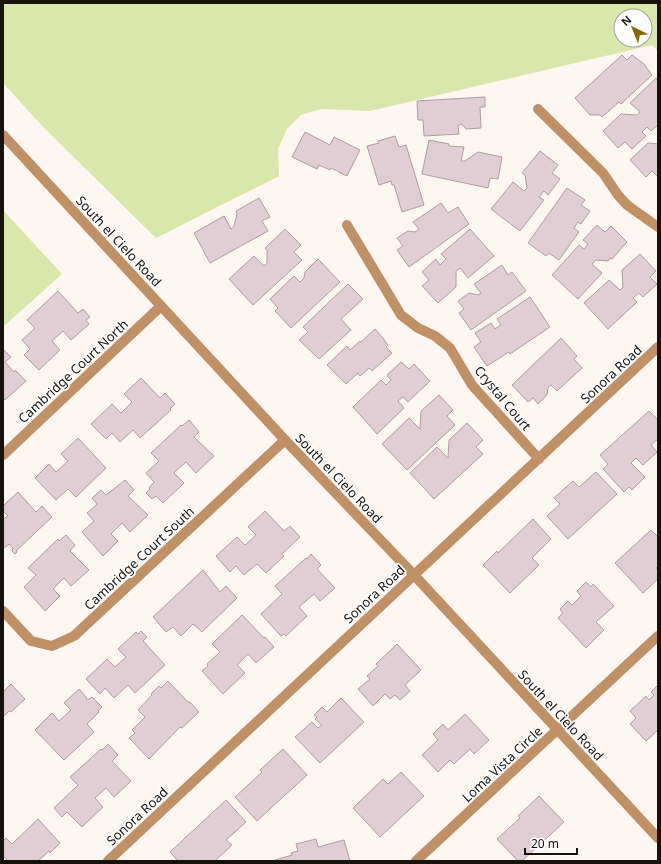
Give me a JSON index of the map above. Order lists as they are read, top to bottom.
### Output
{
  "streets": {
    "street": [
      "South el Cielo Road",
      "Cambridge Court North",
      "Sonora Road",
      "Crystal Court",
      "Cambridge Court South",
      "Loma Vista Circle"
    ]
  },
  "crossings": [
    ["South el Cielo Road", "Cambridge Court North"],
    ["South el Cielo Road", "Sonora Road"],
    ["South el Cielo Road", "Cambridge Court South"],
    ["South el Cielo Road", "Loma Vista Circle"],
    ["Sonora Road", "Crystal Court"]
  ],
  "scale_bar": "20 m",
  "north": "top left"
}
